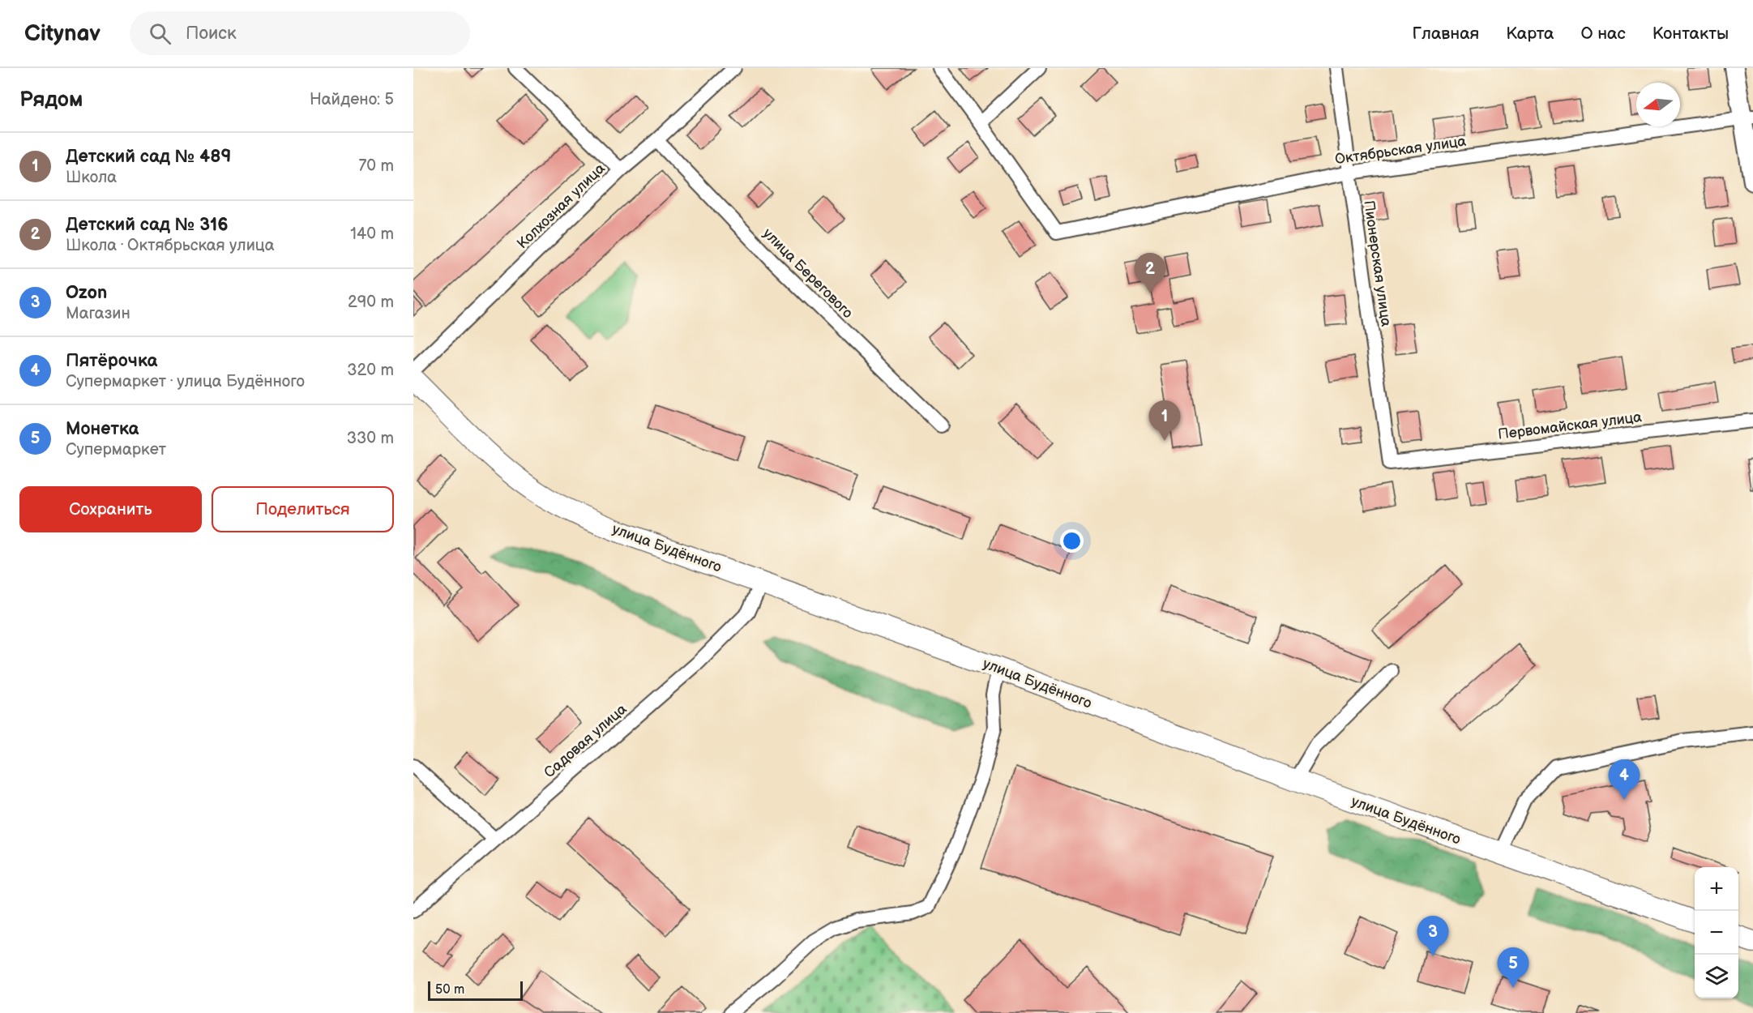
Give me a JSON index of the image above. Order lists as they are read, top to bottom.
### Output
{
  "streets": {
    "main road": ["улица Будённого"],
    "street": [
      "Октябрьская улица",
      "Колхозная улица",
      "Пионерская улица",
      "улица Берегового",
      "Первомайская улица",
      "Садовая улица"
    ]
  },
  "crossings": [
    ["Октябрьская улица", "Пионерская улица"],
    ["Колхозная улица", "улица Берегового"],
    ["Пионерская улица", "Первомайская улица"],
    ["улица Будённого", "Садовая улица"]
  ],
  "scale_bar": "50 m",
  "north": "left",
  "page": {
    "header": "Citynav",
    "search": "Поиск",
    "nav": [
      "Главная",
      "Карта",
      "О нас",
      "Контакты"
    ],
    "heading": ["Рядом", "Найдено: 5"],
    "list": [
      {
        "mark": "1",
        "name": "Детский сад № 489",
        "note": "Школа",
        "value": "70 m"
      },
      {
        "mark": "2",
        "name": "Детский сад № 316",
        "note": "Школа · Октябрьская улица",
        "value": "140 m"
      },
      {
        "mark": "3",
        "name": "Ozon",
        "note": "Магазин",
        "value": "290 m"
      },
      {
        "mark": "4",
        "name": "Пятёрочка",
        "note": "Супермаркет · улица Будённого",
        "value": "320 m"
      },
      {
        "mark": "5",
        "name": "Монетка",
        "note": "Супермаркет",
        "value": "330 m"
      }
    ],
    "pins": [
      "2",
      "1",
      "4",
      "3",
      "5"
    ],
    "buttons": ["Сохранить", "Поделиться"],
    "map_buttons": ["+", "−"],
    "scale": "50 m"
  }
}
